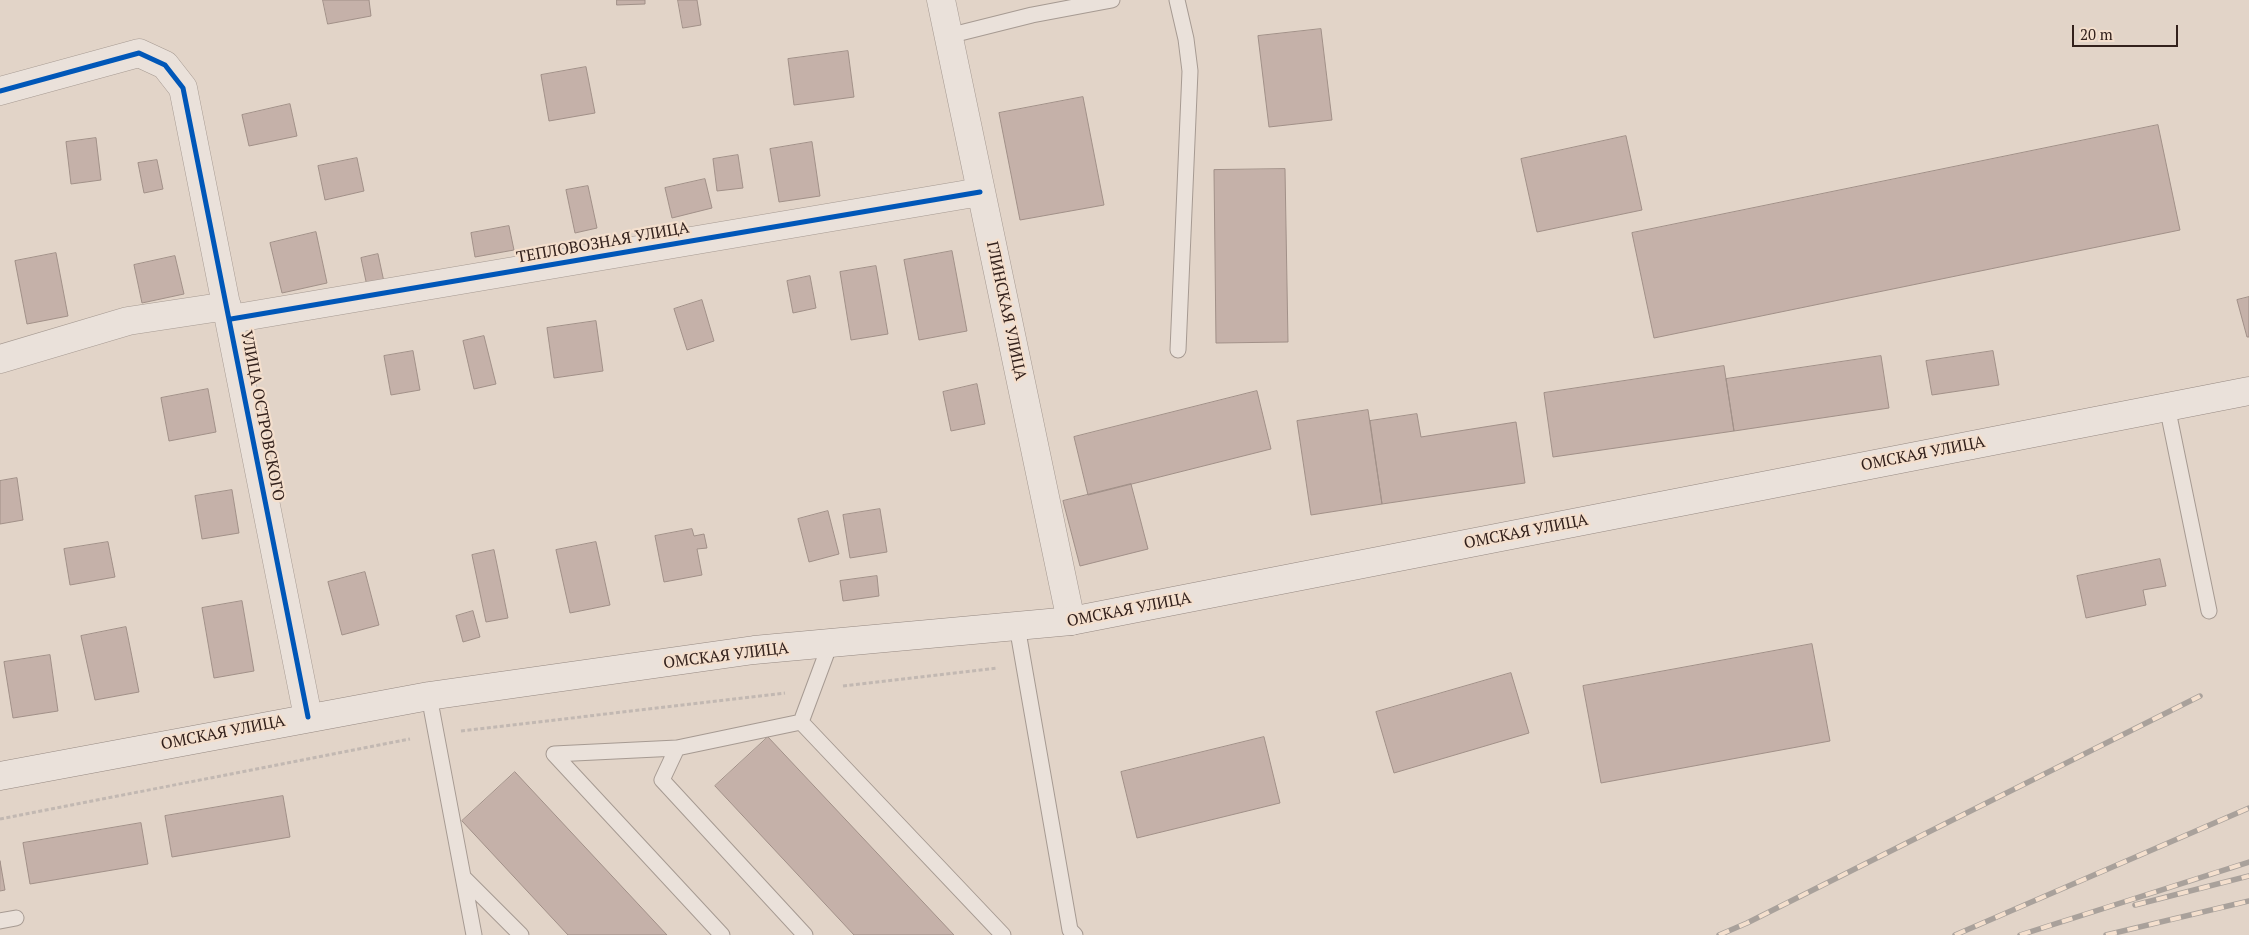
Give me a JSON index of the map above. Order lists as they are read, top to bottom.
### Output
{
  "streets": {
    "street": [
      "ТЕПЛОВОЗНАЯ УЛИЦА",
      "ГЛИНСКАЯ УЛИЦА",
      "УЛИЦА ОСТРОВСКОГО",
      "ОМСКАЯ УЛИЦА"
    ]
  },
  "crossings": [
    ["ТЕПЛОВОЗНАЯ УЛИЦА", "ГЛИНСКАЯ УЛИЦА"],
    ["ТЕПЛОВОЗНАЯ УЛИЦА", "УЛИЦА ОСТРОВСКОГО"],
    ["ГЛИНСКАЯ УЛИЦА", "ОМСКАЯ УЛИЦА"],
    ["УЛИЦА ОСТРОВСКОГО", "ОМСКАЯ УЛИЦА"]
  ],
  "scale_bar": "20 m"
}
